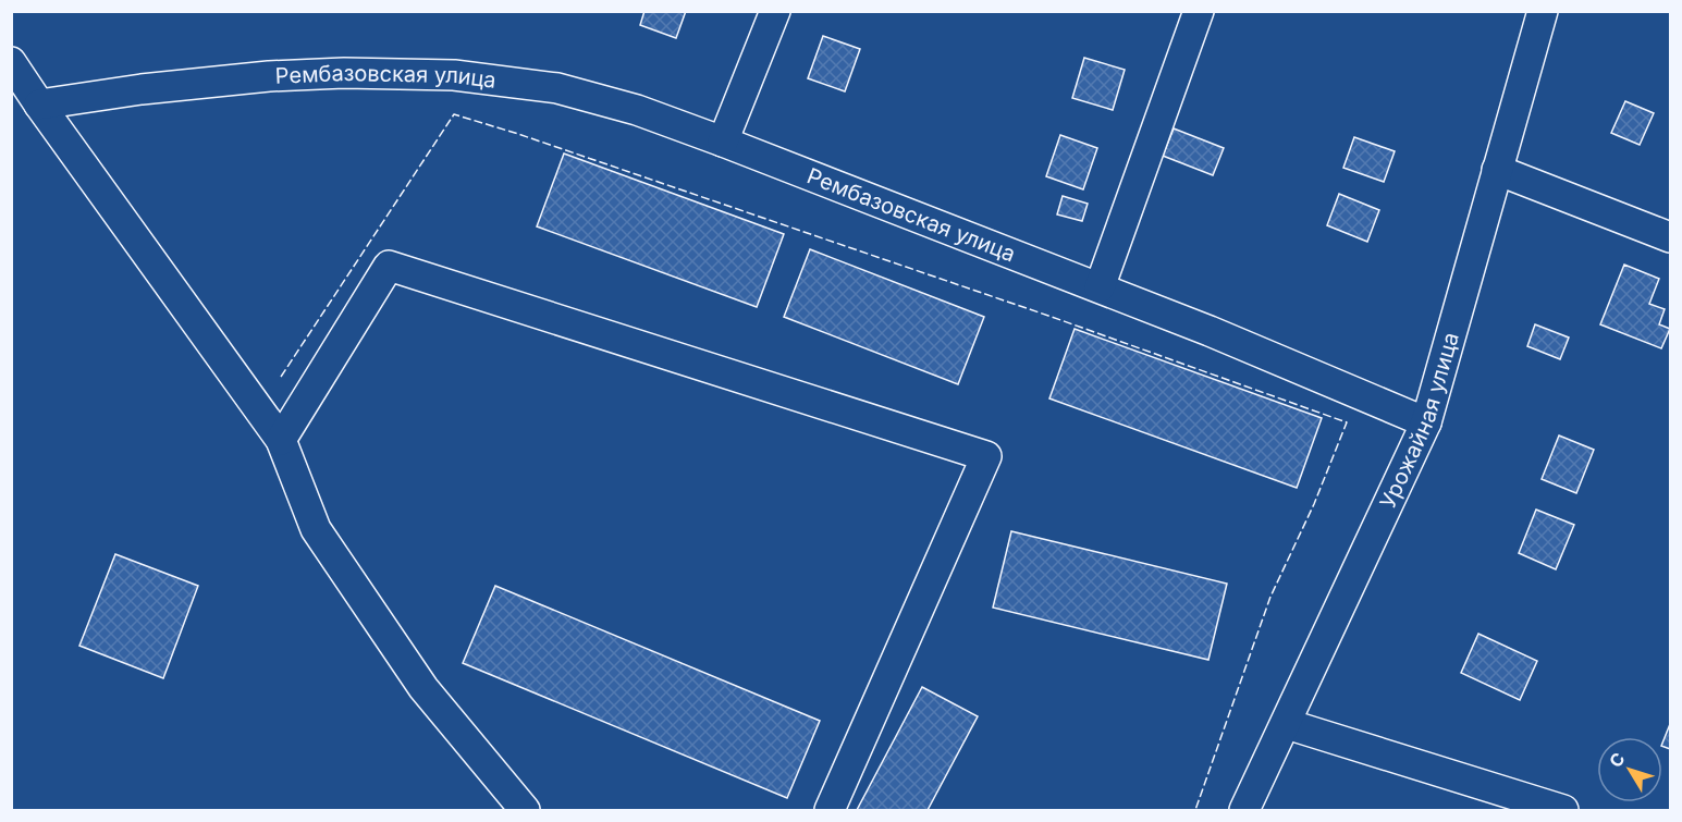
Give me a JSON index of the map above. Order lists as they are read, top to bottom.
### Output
{
  "streets": {
    "street": ["Рембазовская улица", "Урожайная улица"]
  },
  "crossings": [
    ["Рембазовская улица", "Урожайная улица"]
  ],
  "north": "top left"
}
